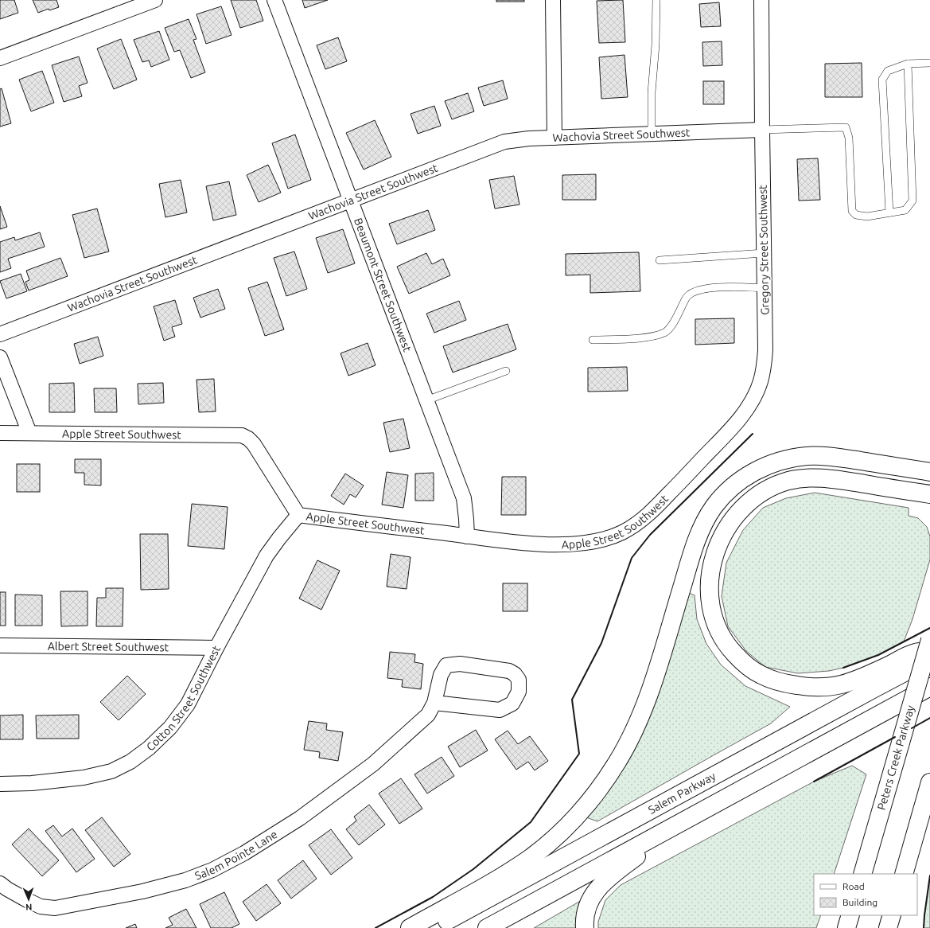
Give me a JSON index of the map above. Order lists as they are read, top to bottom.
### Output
{
  "streets": {
    "main road": ["Peters Creek Parkway", "Salem Parkway"],
    "street": [
      "Wachovia Street Southwest",
      "Gregory Street Southwest",
      "Beaumont Street Southwest",
      "Apple Street Southwest",
      "Albert Street Southwest",
      "Cotton Street Southwest",
      "Salem Pointe Lane"
    ]
  },
  "crossings": [
    ["Wachovia Street Southwest", "Gregory Street Southwest"],
    ["Wachovia Street Southwest", "Beaumont Street Southwest"],
    ["Gregory Street Southwest", "Apple Street Southwest"],
    ["Beaumont Street Southwest", "Apple Street Southwest"],
    ["Apple Street Southwest", "Cotton Street Southwest"],
    ["Albert Street Southwest", "Cotton Street Southwest"]
  ],
  "legend": ["Road", "Building"],
  "north": "bottom"
}
